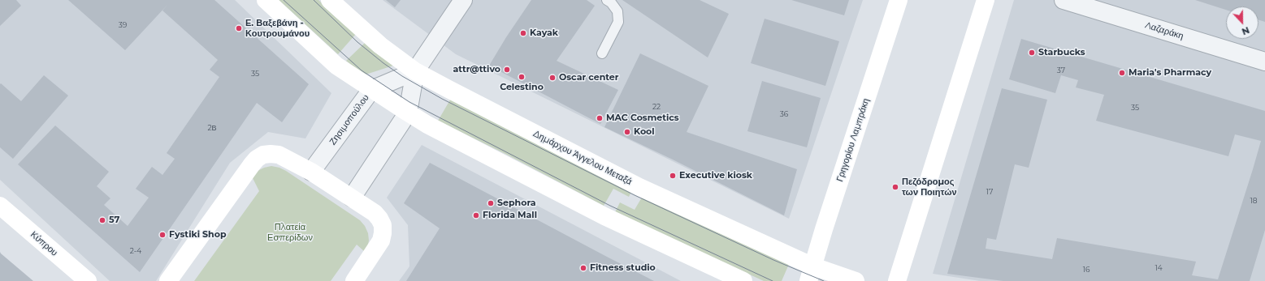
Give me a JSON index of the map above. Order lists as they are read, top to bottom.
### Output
{
  "streets": {
    "street": [
      "Λαζαράκη",
      "Ζησιμοπούλου",
      "Γρηγορίου Λαμπράκη",
      "Δημάρχου Άγγελου Μεταξά",
      "Κύπρου"
    ]
  },
  "crossings": [
    ["Ζησιμοπούλου", "Δημάρχου Άγγελου Μεταξά"],
    ["Γρηγορίου Λαμπράκη", "Δημάρχου Άγγελου Μεταξά"]
  ],
  "parks": ["Πλατεία Εσπερίδων"],
  "places": [
    "Ε. Βαξεβάνη - Κουτρουμάνου",
    "Kayak",
    "Starbucks",
    "attr@ttivo",
    "Maria's Pharmacy",
    "Celestino",
    "Oscar center",
    "MAC Cosmetics",
    "Kool",
    "Executive kiosk",
    "Πεζόδρομος των Ποιητών",
    "Sephora",
    "Florida Mall",
    "57",
    "Fystiki Shop",
    "Fitness studio"
  ],
  "house_numbers": [
    "39",
    "37",
    "35",
    "22",
    "35",
    "36",
    "2Β",
    "17",
    "18",
    "2-4",
    "14",
    "16"
  ],
  "north": "bottom"
}
